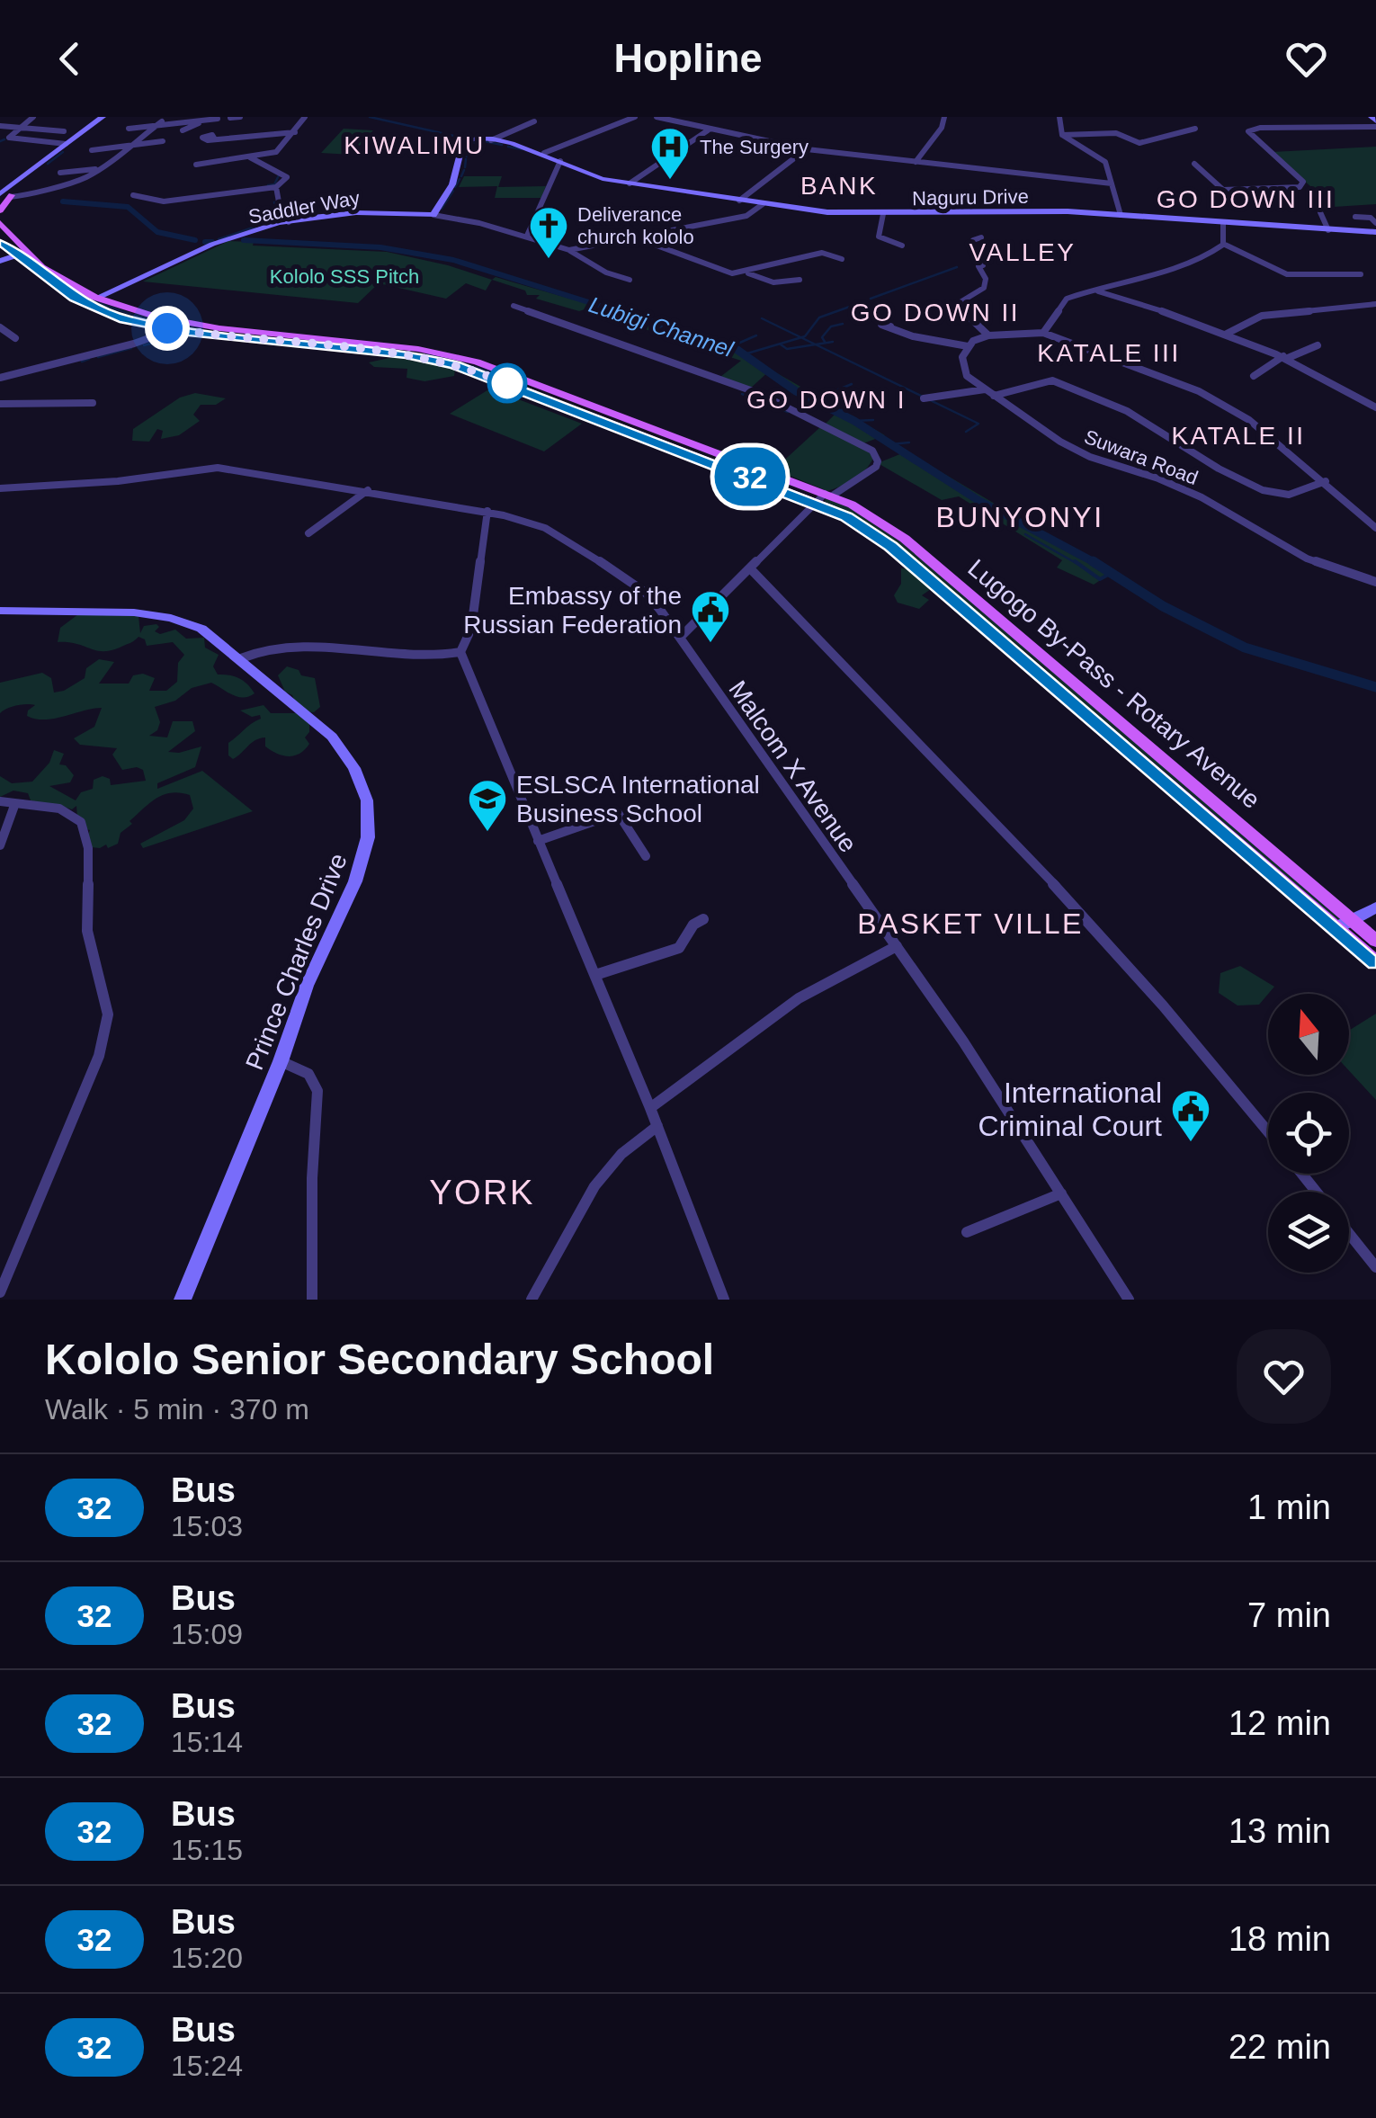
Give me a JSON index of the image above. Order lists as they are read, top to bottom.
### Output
{
  "streets": {
    "main road": ["Lugogo By-Pass - Rotary Avenue"],
    "street": [
      "Naguru Drive",
      "Saddler Way",
      "Suwara Road",
      "Malcom X Avenue",
      "Prince Charles Drive"
    ]
  },
  "crossings": [
    ["Naguru Drive", "Saddler Way"],
    ["Saddler Way", "Lugogo By-Pass - Rotary Avenue"]
  ],
  "districts": [
    "KIWALIMU",
    "BANK",
    "GO DOWN III",
    "VALLEY",
    "GO DOWN II",
    "KATALE III",
    "GO DOWN I",
    "KATALE II",
    "BUNYONYI",
    "BASKET VILLE",
    "YORK"
  ],
  "water": ["Lubigi Channel"],
  "parks": ["Kololo SSS Pitch"],
  "places": {
    "hospital": ["The Surgery"],
    "church": ["Deliverance church kololo"],
    "public building": ["Embassy of the Russian Federation", "International Criminal Court"],
    "school or university": ["ESLSCA International Business School"]
  },
  "lines": ["bus line 32"],
  "north": "top",
  "page": {
    "header": "Hopline",
    "on_map": "32",
    "heading": ["Kololo Senior Secondary School", "Walk · 5 min · 370 m"],
    "list": [
      {
        "mark": "32",
        "name": "Bus",
        "note": "15:03",
        "value": "1 min"
      },
      {
        "mark": "32",
        "name": "Bus",
        "note": "15:09",
        "value": "7 min"
      },
      {
        "mark": "32",
        "name": "Bus",
        "note": "15:14",
        "value": "12 min"
      },
      {
        "mark": "32",
        "name": "Bus",
        "note": "15:15",
        "value": "13 min"
      },
      {
        "mark": "32",
        "name": "Bus",
        "note": "15:20",
        "value": "18 min"
      },
      {
        "mark": "32",
        "name": "Bus",
        "note": "15:24",
        "value": "22 min"
      }
    ]
  }
}
